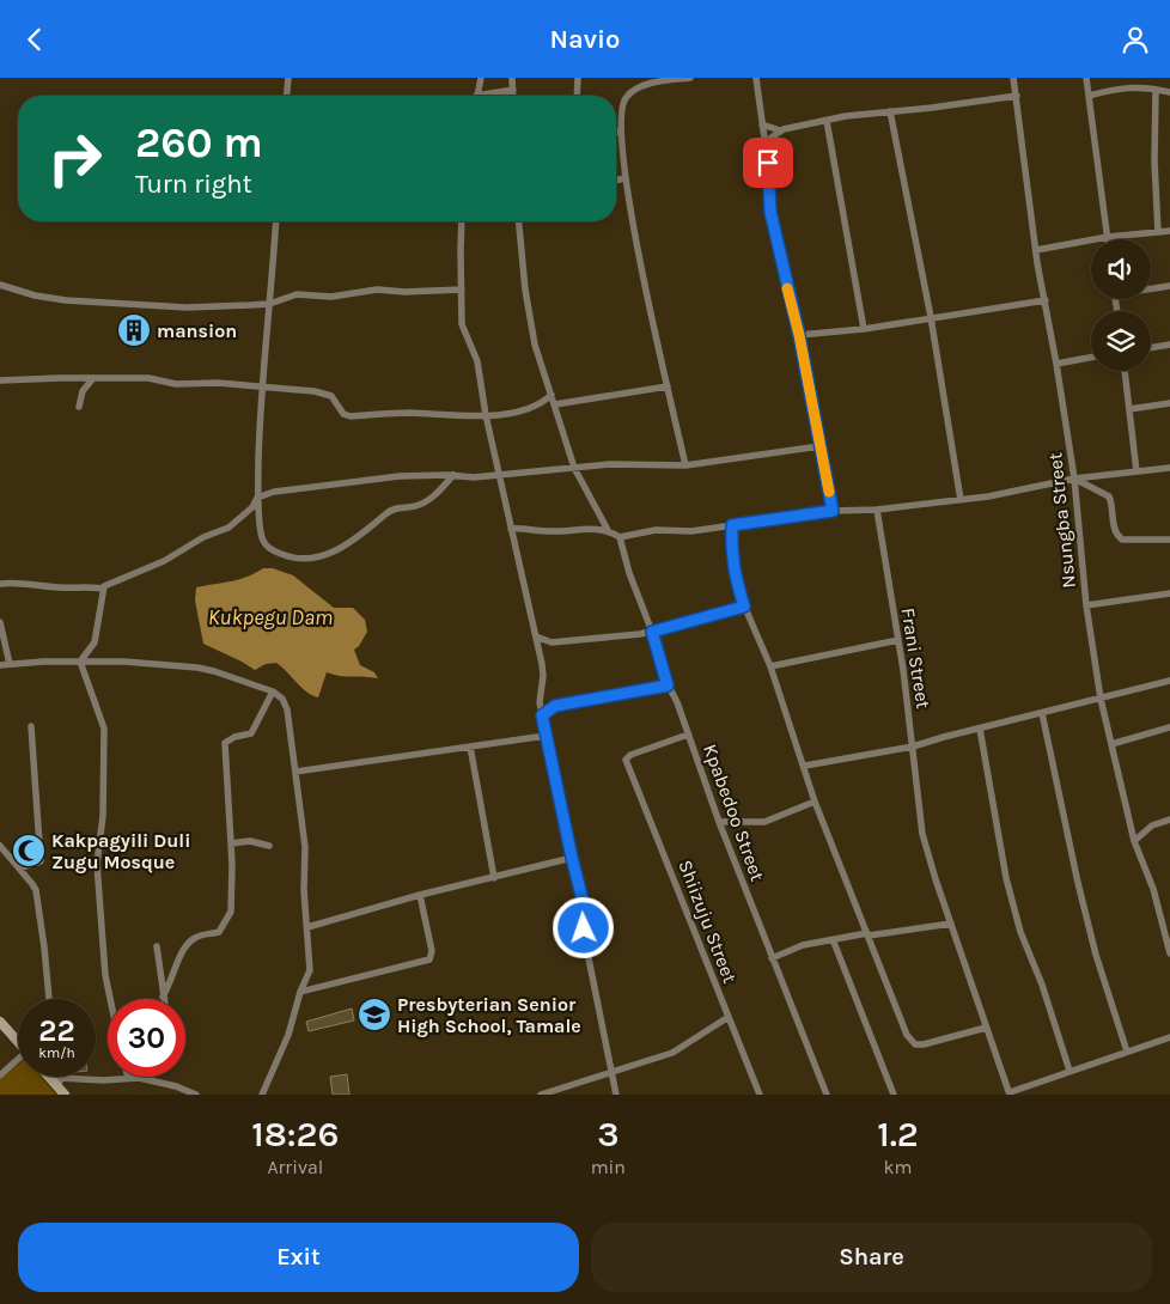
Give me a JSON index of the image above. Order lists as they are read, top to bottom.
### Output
{
  "streets": {
    "street": [
      "Nsungba Street",
      "Frani Street",
      "Kpabedoo Street",
      "Shiizuju Street"
    ]
  },
  "crossings": [
    ["Kpabedoo Street", "Shiizuju Street"]
  ],
  "water": ["Kukpegu Dam"],
  "places": {
    "building": ["mansion"],
    "mosque": ["Kakpagyili Duli Zugu Mosque"],
    "school or university": ["Presbyterian Senior High School, Tamale"]
  },
  "page": {
    "header": "Navio",
    "turn": ["260 m", "Turn right"],
    "speed": "22 km/h",
    "limit": "30",
    "eta": [
      "18:26",
      "Arrival",
      "3",
      "min",
      "1.2",
      "km"
    ],
    "buttons": ["Exit", "Share"]
  }
}
